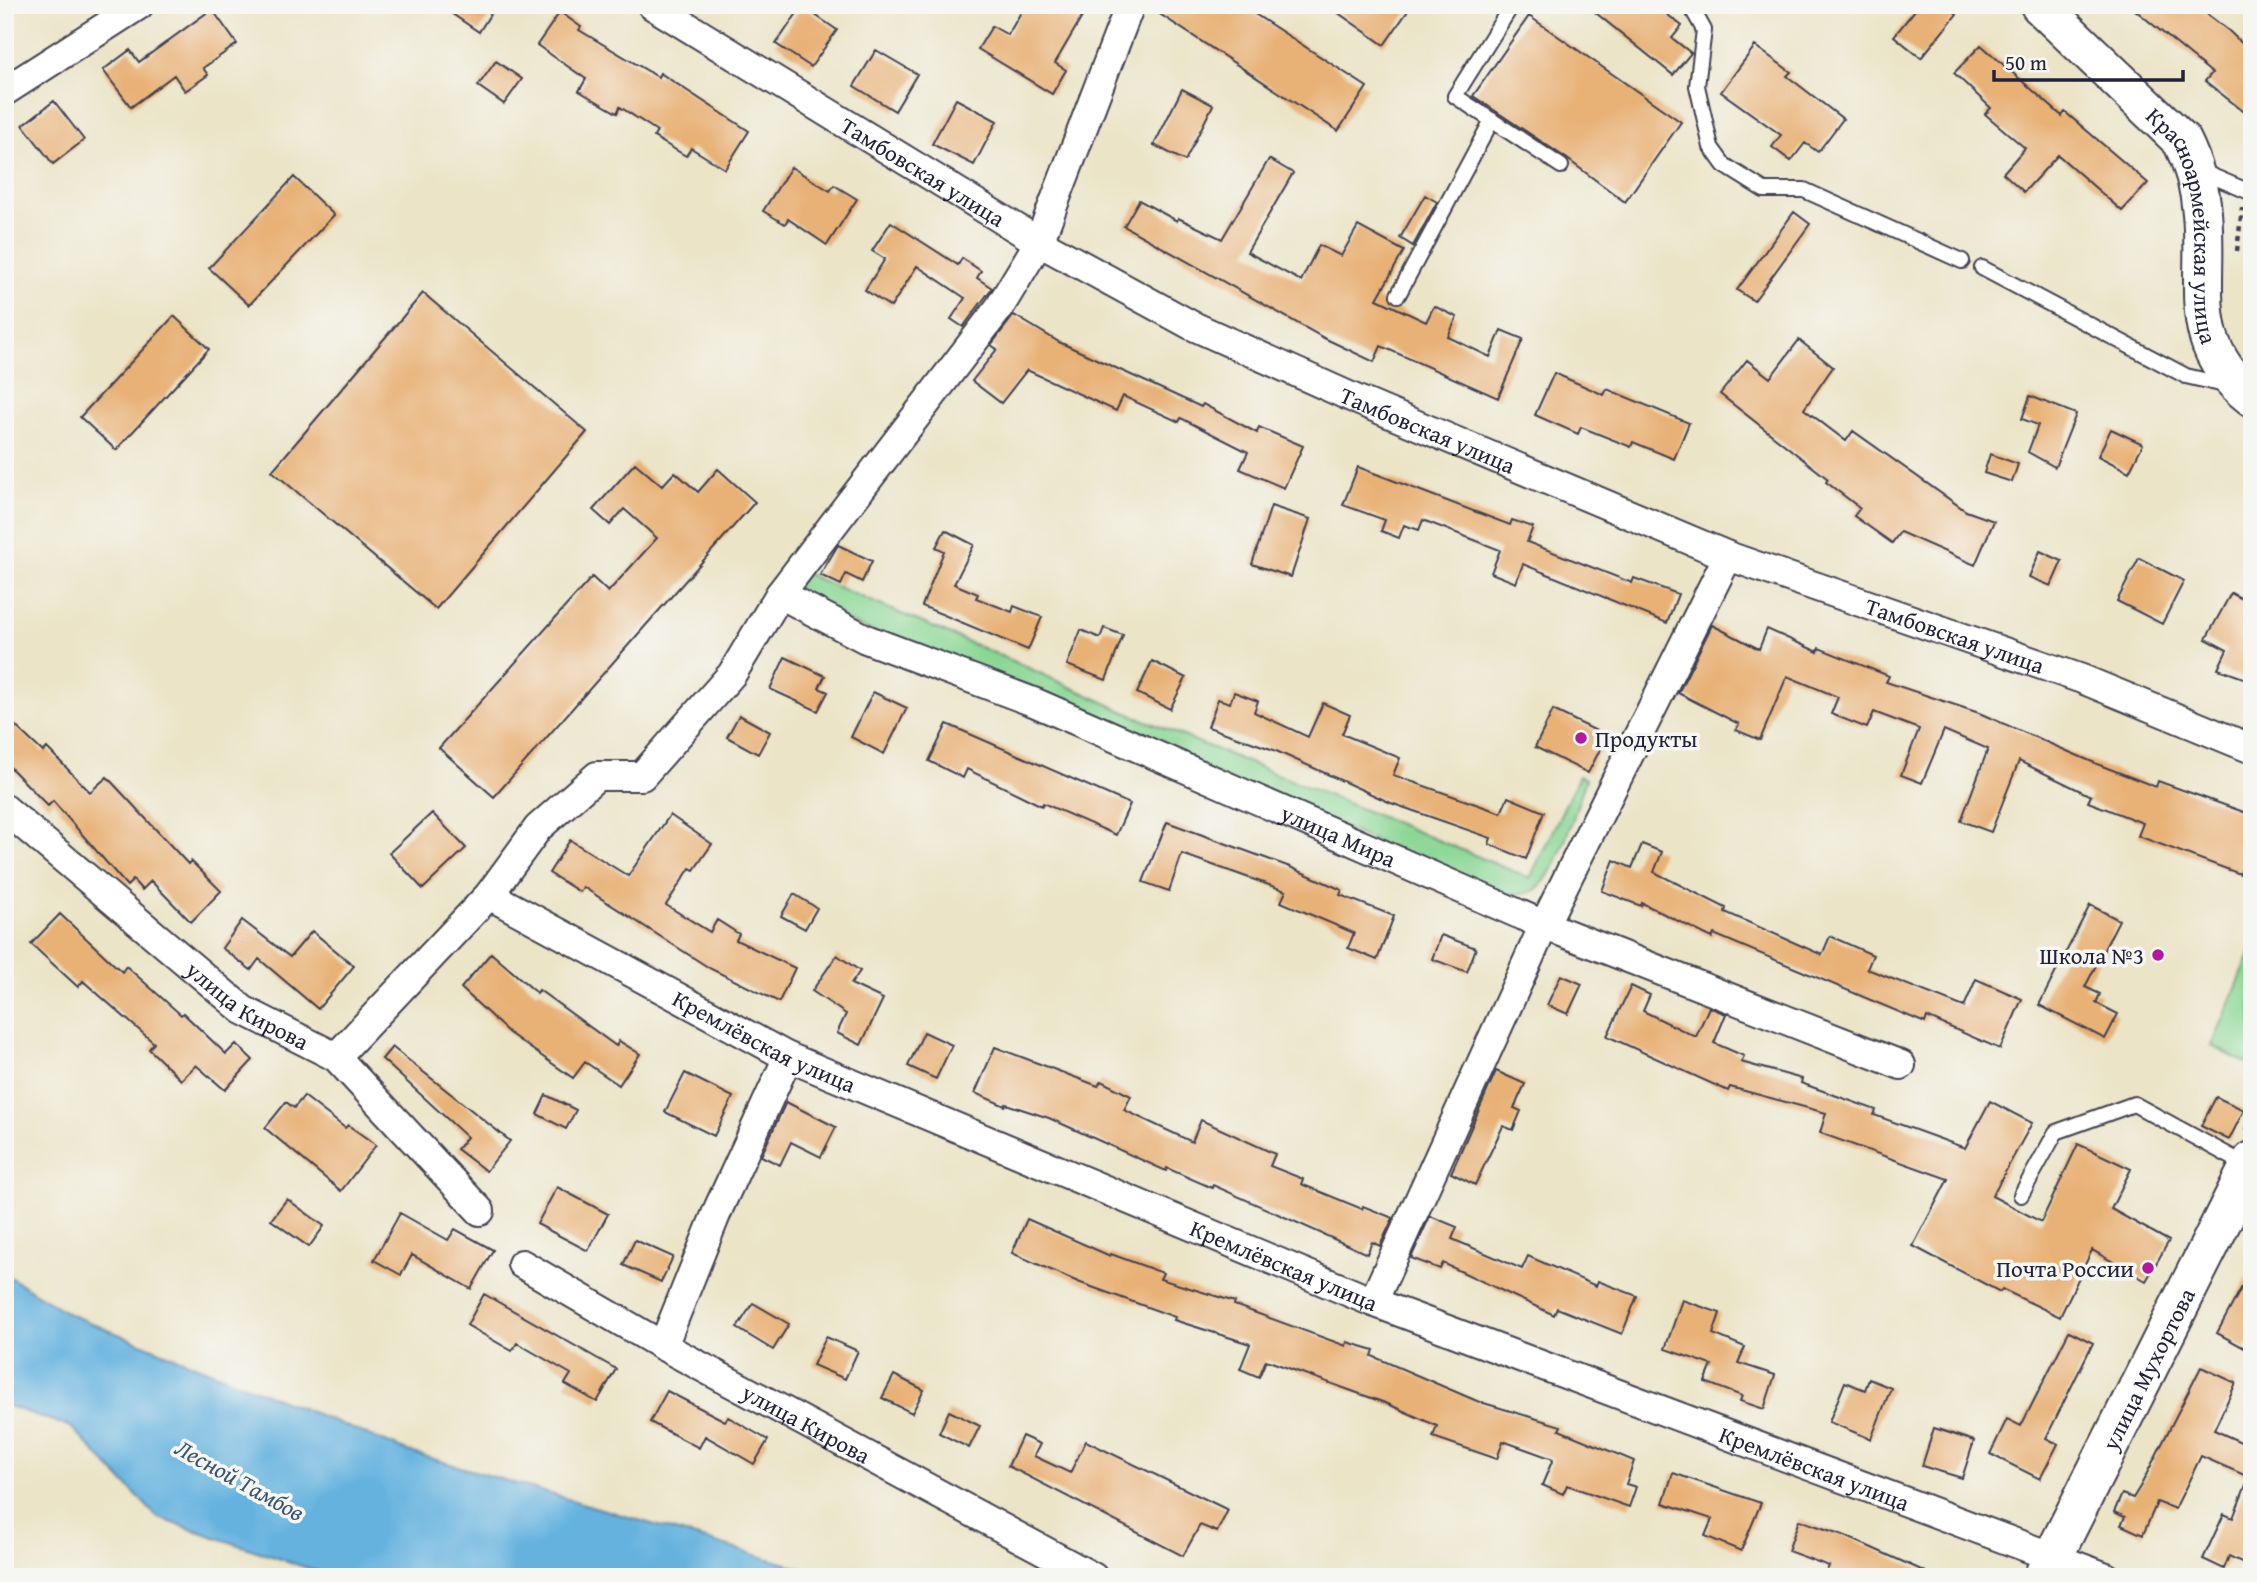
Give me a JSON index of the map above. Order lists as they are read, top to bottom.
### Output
{
  "streets": {
    "street": [
      "Тамбовская улица",
      "Красноармейская улица",
      "улица Мира",
      "улица Кирова",
      "Кремлёвская улица",
      "улица Мухортова"
    ]
  },
  "crossings": [
    ["Кремлёвская улица", "улица Мухортова"]
  ],
  "water": ["Лесной Тамбов"],
  "places": ["Продукты", "Школа №3", "Почта России"],
  "scale_bar": "50 m"
}
